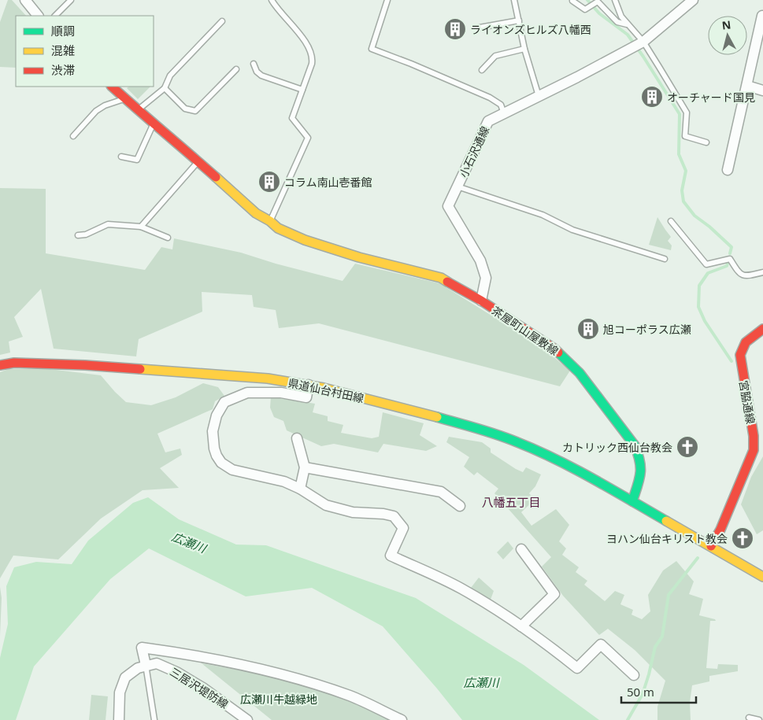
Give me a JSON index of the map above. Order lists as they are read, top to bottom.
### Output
{
  "streets": {
    "street": [
      "小石沢通線",
      "茶屋町山屋敷線",
      "県道仙台村田線",
      "宮脇通線",
      "三居沢堤防線"
    ]
  },
  "crossings": [
    ["小石沢通線", "茶屋町山屋敷線"],
    ["茶屋町山屋敷線", "県道仙台村田線"],
    ["県道仙台村田線", "宮脇通線"]
  ],
  "districts": ["八幡五丁目"],
  "water": ["広瀬川"],
  "parks": ["広瀬川牛越緑地"],
  "places": {
    "building": [
      "ライオンズヒルズ八幡西",
      "オーチャード国見",
      "コラム南山壱番館",
      "旭コーポラス広瀬"
    ],
    "church": ["カトリック西仙台教会", "ヨハン仙台キリスト教会"]
  },
  "legend": ["順調", "混雑", "渋滞"],
  "scale_bar": "50 m",
  "north": "top"
}
